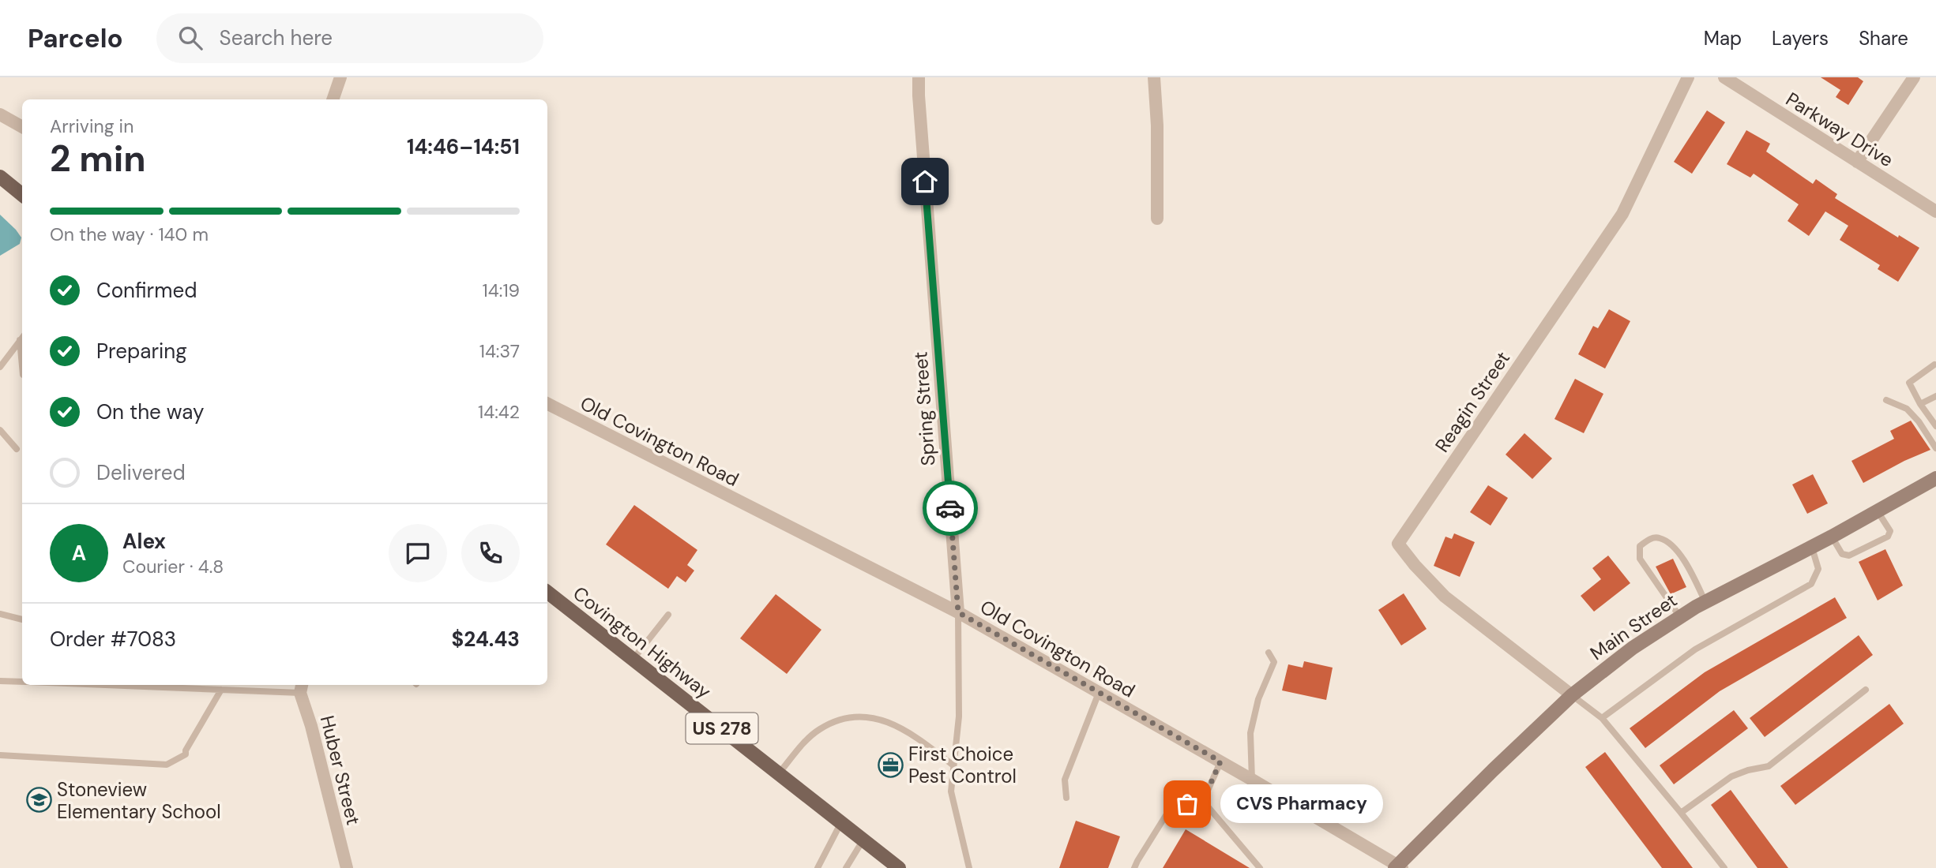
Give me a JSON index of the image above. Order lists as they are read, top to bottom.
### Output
{
  "streets": {
    "main road": ["Main Street", "Covington Highway", "US 278"],
    "street": [
      "Parkway Drive",
      "Reagin Street",
      "Spring Street",
      "Old Covington Road",
      "Huber Street"
    ]
  },
  "crossings": [
    ["Reagin Street", "Main Street"],
    ["Spring Street", "Old Covington Road"],
    ["Old Covington Road", "Main Street"]
  ],
  "places": {
    "office": ["First Choice Pest Control"],
    "school or university": ["Stoneview Elementary School"],
    "other": ["CVS Pharmacy"]
  },
  "page": {
    "header": "Parcelo",
    "search": "Search here",
    "nav": ["Map", "Layers", "Share"],
    "heading": ["2 min", "Arriving in", "14:46–14:51"],
    "panel": [
      "Alex",
      "Courier · 4.8",
      "Order #7083",
      "$24.43"
    ],
    "bar": "On the way · 140 m",
    "list": [
      ["Confirmed", "14:19"],
      ["Preparing", "14:37"],
      ["On the way", "14:42"],
      "Delivered"
    ],
    "round": "A",
    "bubble": "CVS Pharmacy"
  }
}
